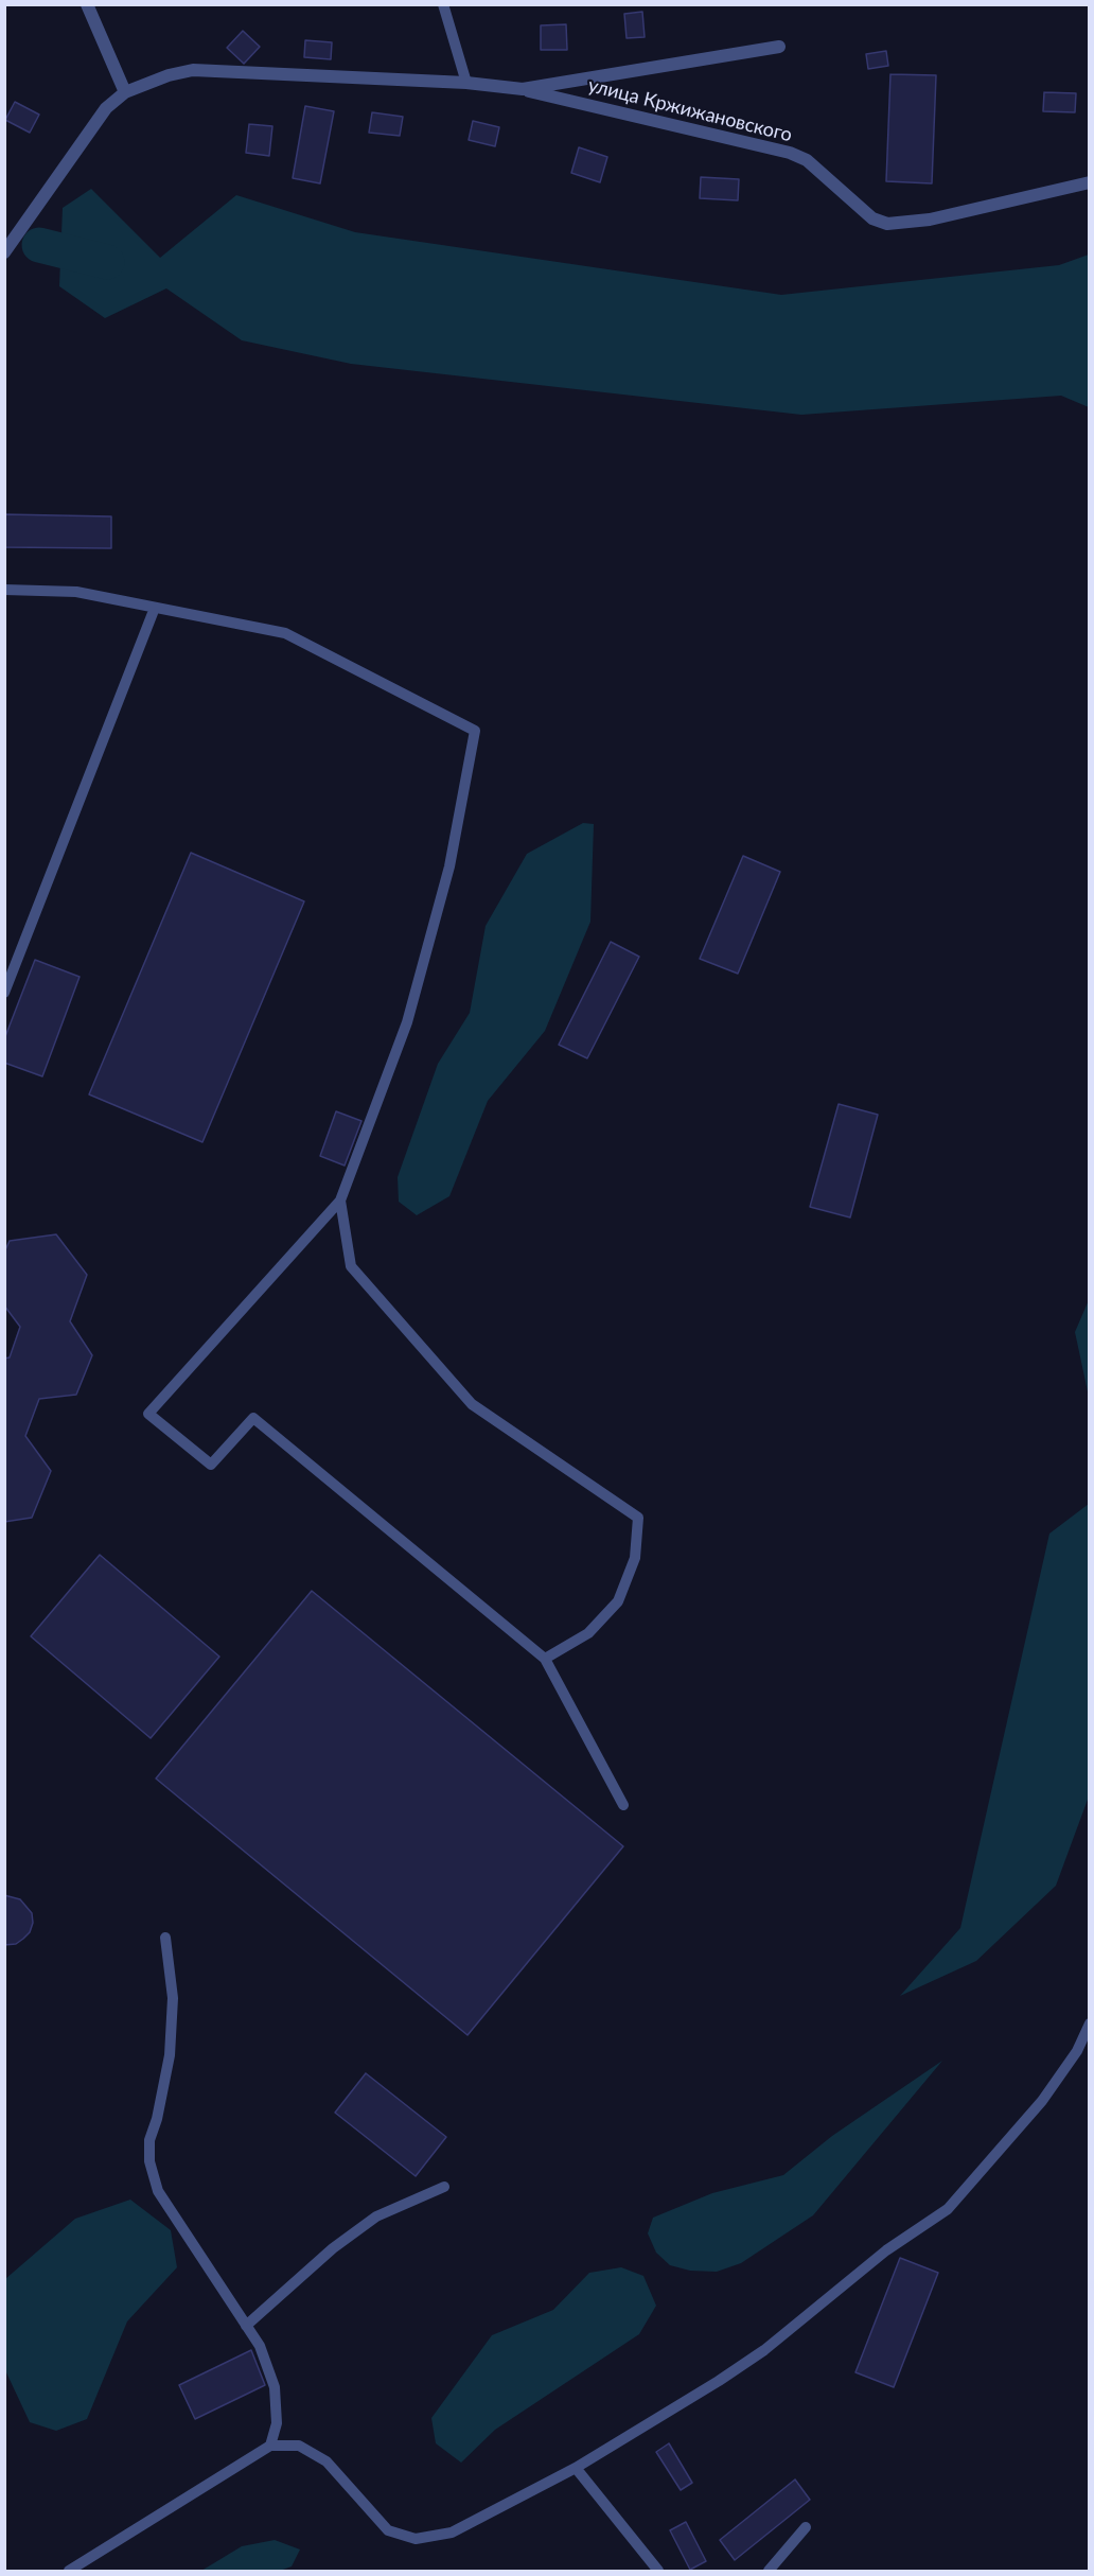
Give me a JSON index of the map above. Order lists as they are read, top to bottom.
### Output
{
  "streets": {
    "street": ["улица Кржижановского"]
  }
}
